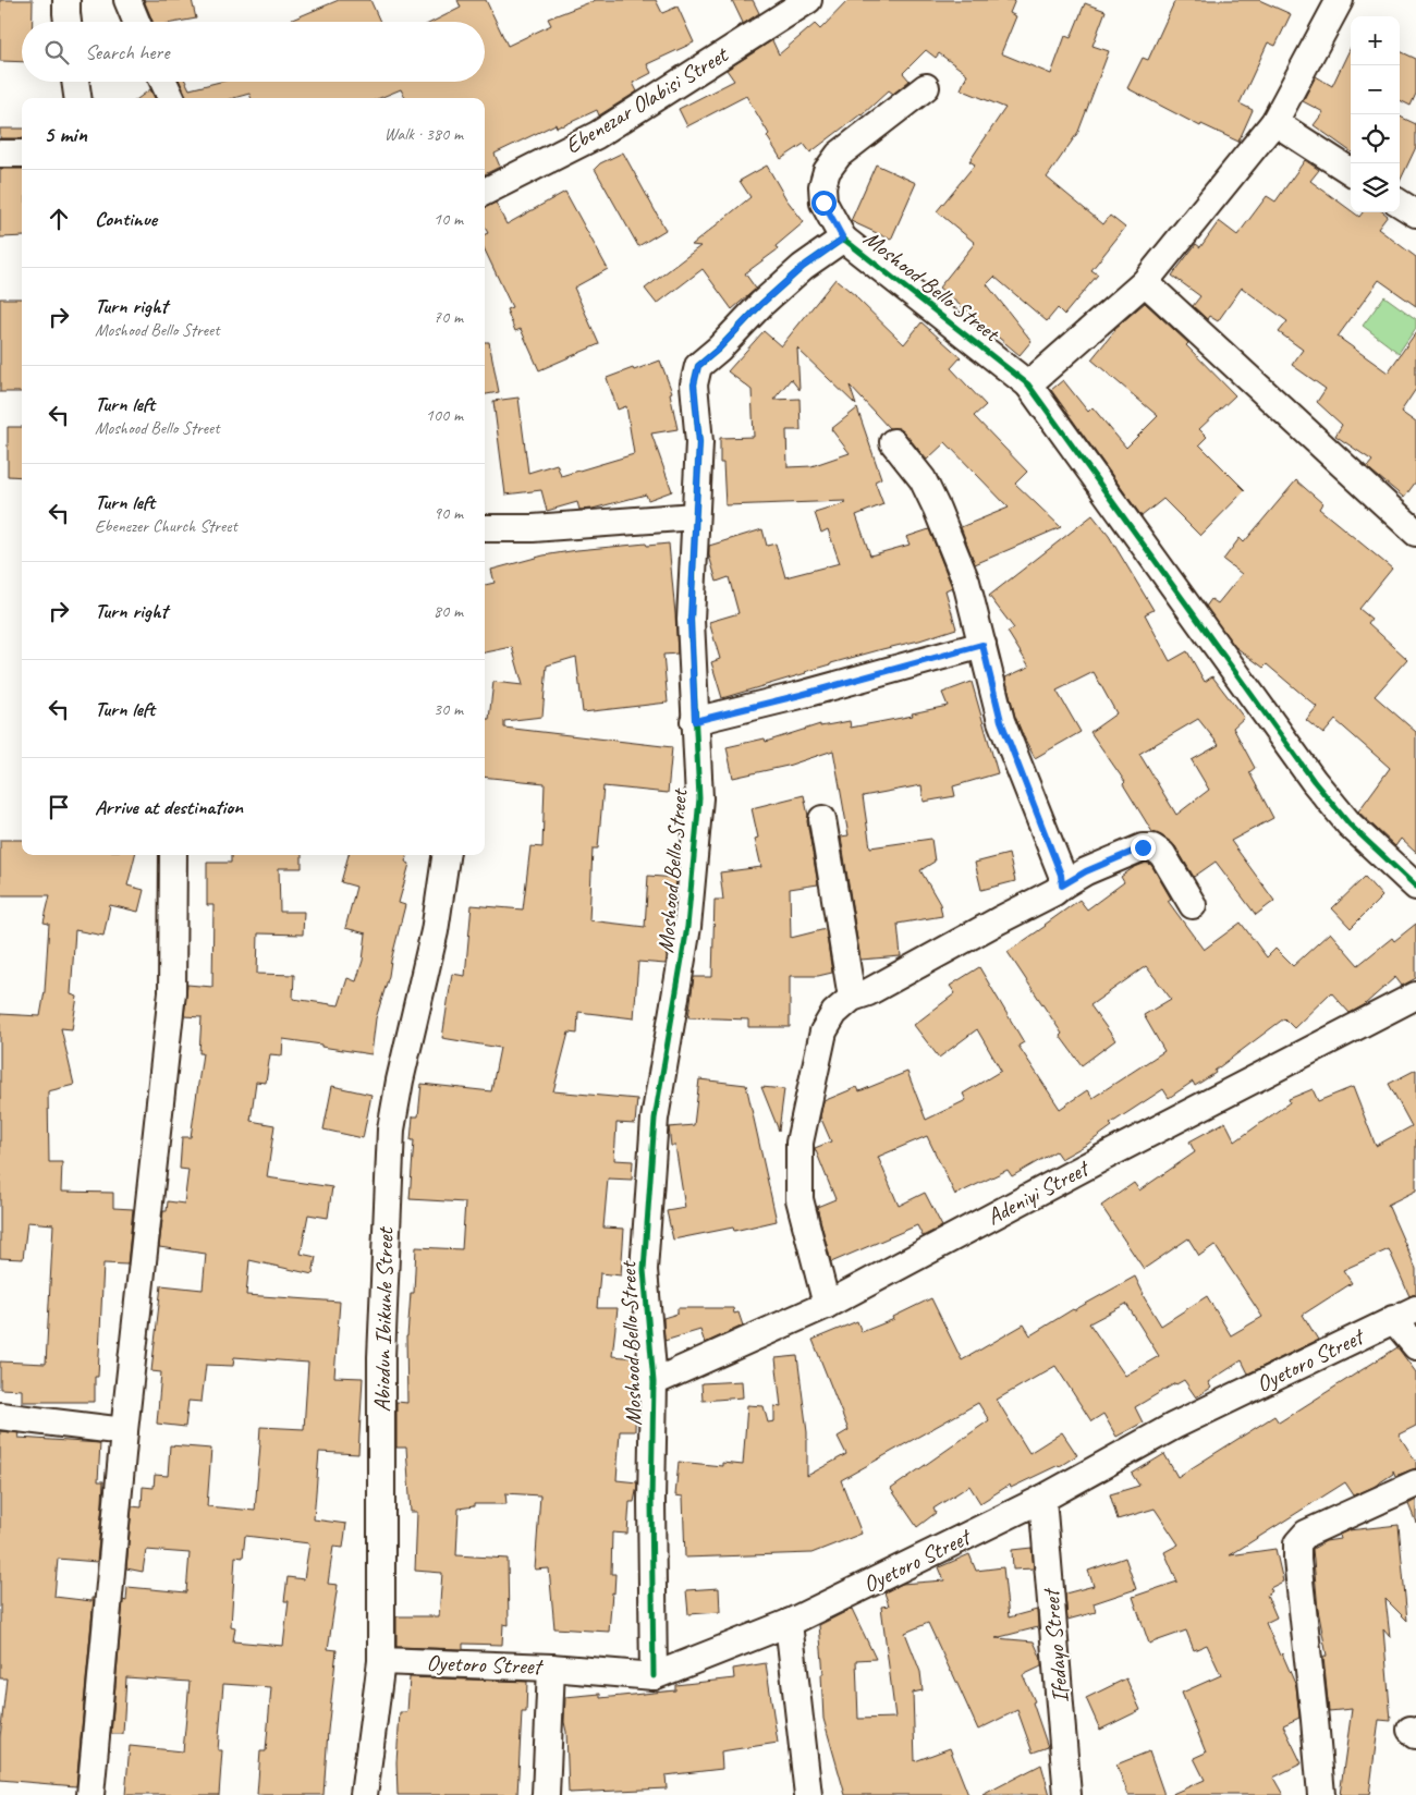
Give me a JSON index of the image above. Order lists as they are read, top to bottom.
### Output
{
  "streets": {
    "street": [
      "Ebenezar Olabisi Street",
      "Moshood Bello Street",
      "Adeniyi Street",
      "Abiodun Ibikunle Street",
      "Oyetoro Street",
      "Ifedayo Street"
    ]
  },
  "crossings": [
    ["Moshood Bello Street", "Adeniyi Street"],
    ["Moshood Bello Street", "Oyetoro Street"],
    ["Abiodun Ibikunle Street", "Oyetoro Street"],
    ["Oyetoro Street", "Ifedayo Street"]
  ],
  "page": {
    "map_buttons": ["+", "−"],
    "search": "Search here",
    "heading": ["5 min", "Walk · 380 m"],
    "list": [
      ["Continue", "10 m"],
      ["Turn right", "Moshood Bello Street", "70 m"],
      ["Turn left", "Moshood Bello Street", "100 m"],
      ["Turn left", "Ebenezer Church Street", "90 m"],
      ["Turn right", "80 m"],
      ["Turn left", "30 m"],
      "Arrive at destination"
    ]
  }
}
